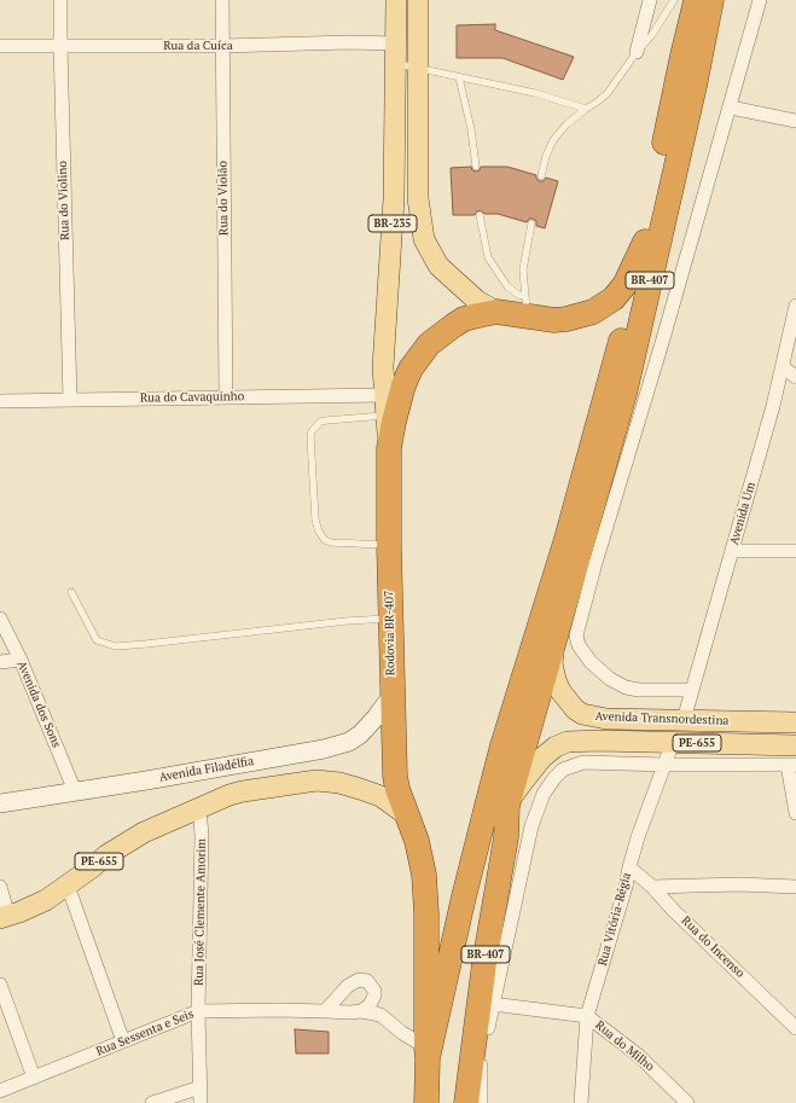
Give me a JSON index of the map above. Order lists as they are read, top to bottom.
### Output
{
  "streets": {
    "highway": ["BR-407", "Rodovia BR-407"],
    "main road": ["BR-235", "Avenida Transnordestina", "PE-655"],
    "street": [
      "Rua da Cuíca",
      "Rua do Violão",
      "Rua do Violino",
      "Rua do Cavaquinho",
      "Avenida Um",
      "Avenida dos Sons",
      "Avenida Filadélfia",
      "Rua José Clemente Amorim",
      "Rua Vitória-Régia",
      "Rua do Incenso",
      "Rua Sessenta e Seis",
      "Rua do Milho"
    ]
  },
  "crossings": [
    ["Rua da Cuíca", "Rua do Violão"],
    ["Rua da Cuíca", "Rua do Violino"],
    ["Rua da Cuíca", "BR-235"],
    ["Rua do Violão", "Rua do Cavaquinho"],
    ["Rua do Violino", "Rua do Cavaquinho"],
    ["BR-235", "Rua do Cavaquinho"],
    ["BR-235", "Rodovia BR-407"],
    ["BR-407", "Avenida Transnordestina"],
    ["Avenida Um", "Avenida Transnordestina"],
    ["Rodovia BR-407", "PE-655"],
    ["Rodovia BR-407", "Avenida Filadélfia"],
    ["Rodovia BR-407", "Rua Sessenta e Seis"],
    ["Avenida dos Sons", "Avenida Filadélfia"],
    ["Avenida Transnordestina", "Rua Vitória-Régia"],
    ["PE-655", "Rua José Clemente Amorim"],
    ["Rua José Clemente Amorim", "Rua Sessenta e Seis"],
    ["Rua Vitória-Régia", "Rua do Incenso"],
    ["Rua Vitória-Régia", "Rua do Milho"]
  ]
}
